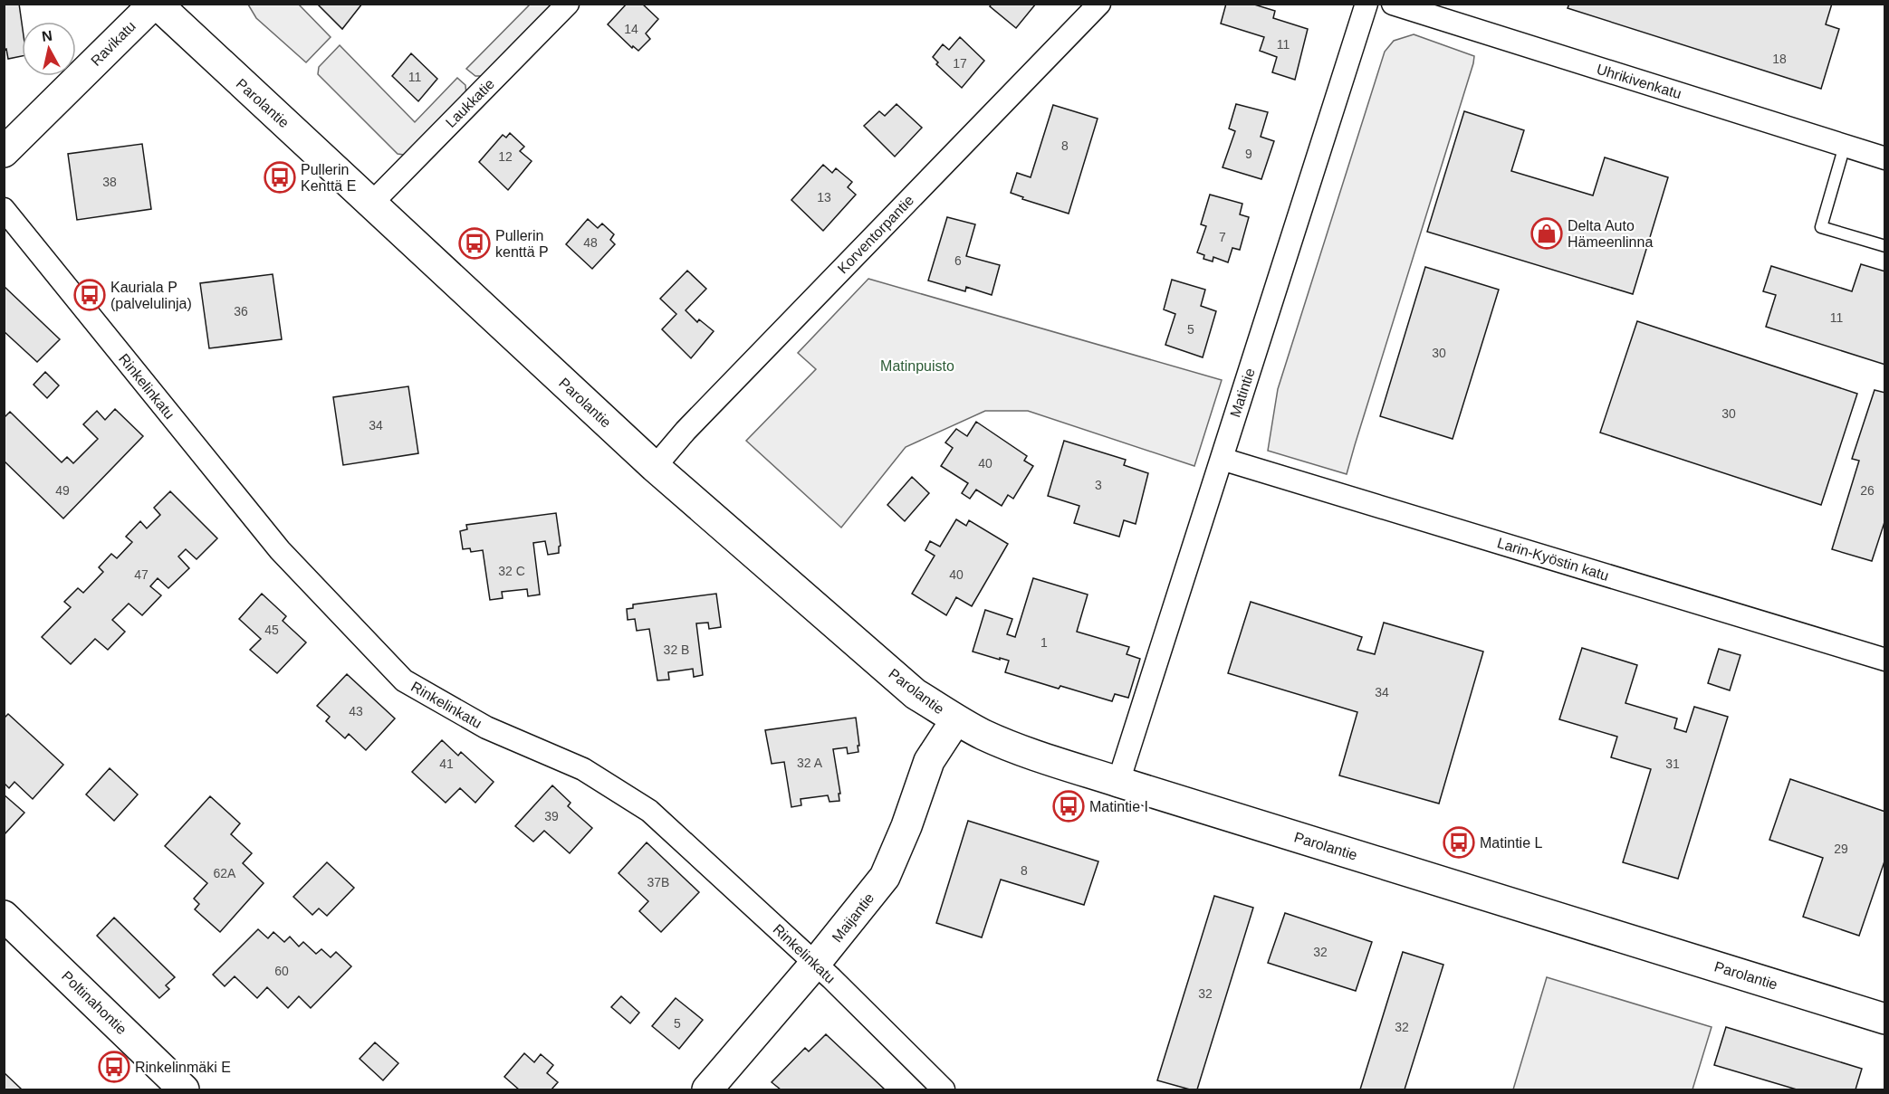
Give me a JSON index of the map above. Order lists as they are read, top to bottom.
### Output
{
  "streets": {
    "main road": [
      "Ravikatu",
      "Parolantie",
      "Maijantie",
      "Poltinahontie"
    ],
    "street": [
      "Uhrikivenkatu",
      "Laukkatie",
      "Korventorpantie",
      "Rinkelinkatu",
      "Matintie",
      "Larin-Kyöstin katu"
    ]
  },
  "crossings": [
    ["Ravikatu", "Parolantie"],
    ["Parolantie", "Laukkatie"],
    ["Parolantie", "Korventorpantie"],
    ["Parolantie", "Matintie"],
    ["Parolantie", "Maijantie"],
    ["Rinkelinkatu", "Maijantie"],
    ["Matintie", "Larin-Kyöstin katu"]
  ],
  "parks": ["Matinpuisto"],
  "places": {
    "bus stop": [
      "Pullerin Kenttä E",
      "Pullerin kenttä P",
      "Kauriala P (palvelulinja)",
      "Matintie I",
      "Matintie L",
      "Rinkelinmäki E"
    ],
    "shop": ["Delta Auto Hämeenlinna"]
  },
  "house_numbers": [
    "14",
    "11",
    "18",
    "17",
    "11",
    "8",
    "9",
    "12",
    "38",
    "13",
    "7",
    "48",
    "6",
    "36",
    "11",
    "5",
    "30",
    "30",
    "34",
    "40",
    "3",
    "49",
    "26",
    "32 C",
    "47",
    "40",
    "45",
    "1",
    "32 B",
    "34",
    "43",
    "32 A",
    "41",
    "31",
    "39",
    "29",
    "8",
    "62A",
    "37B",
    "32",
    "60",
    "32",
    "5",
    "32"
  ],
  "north": "top"
}
